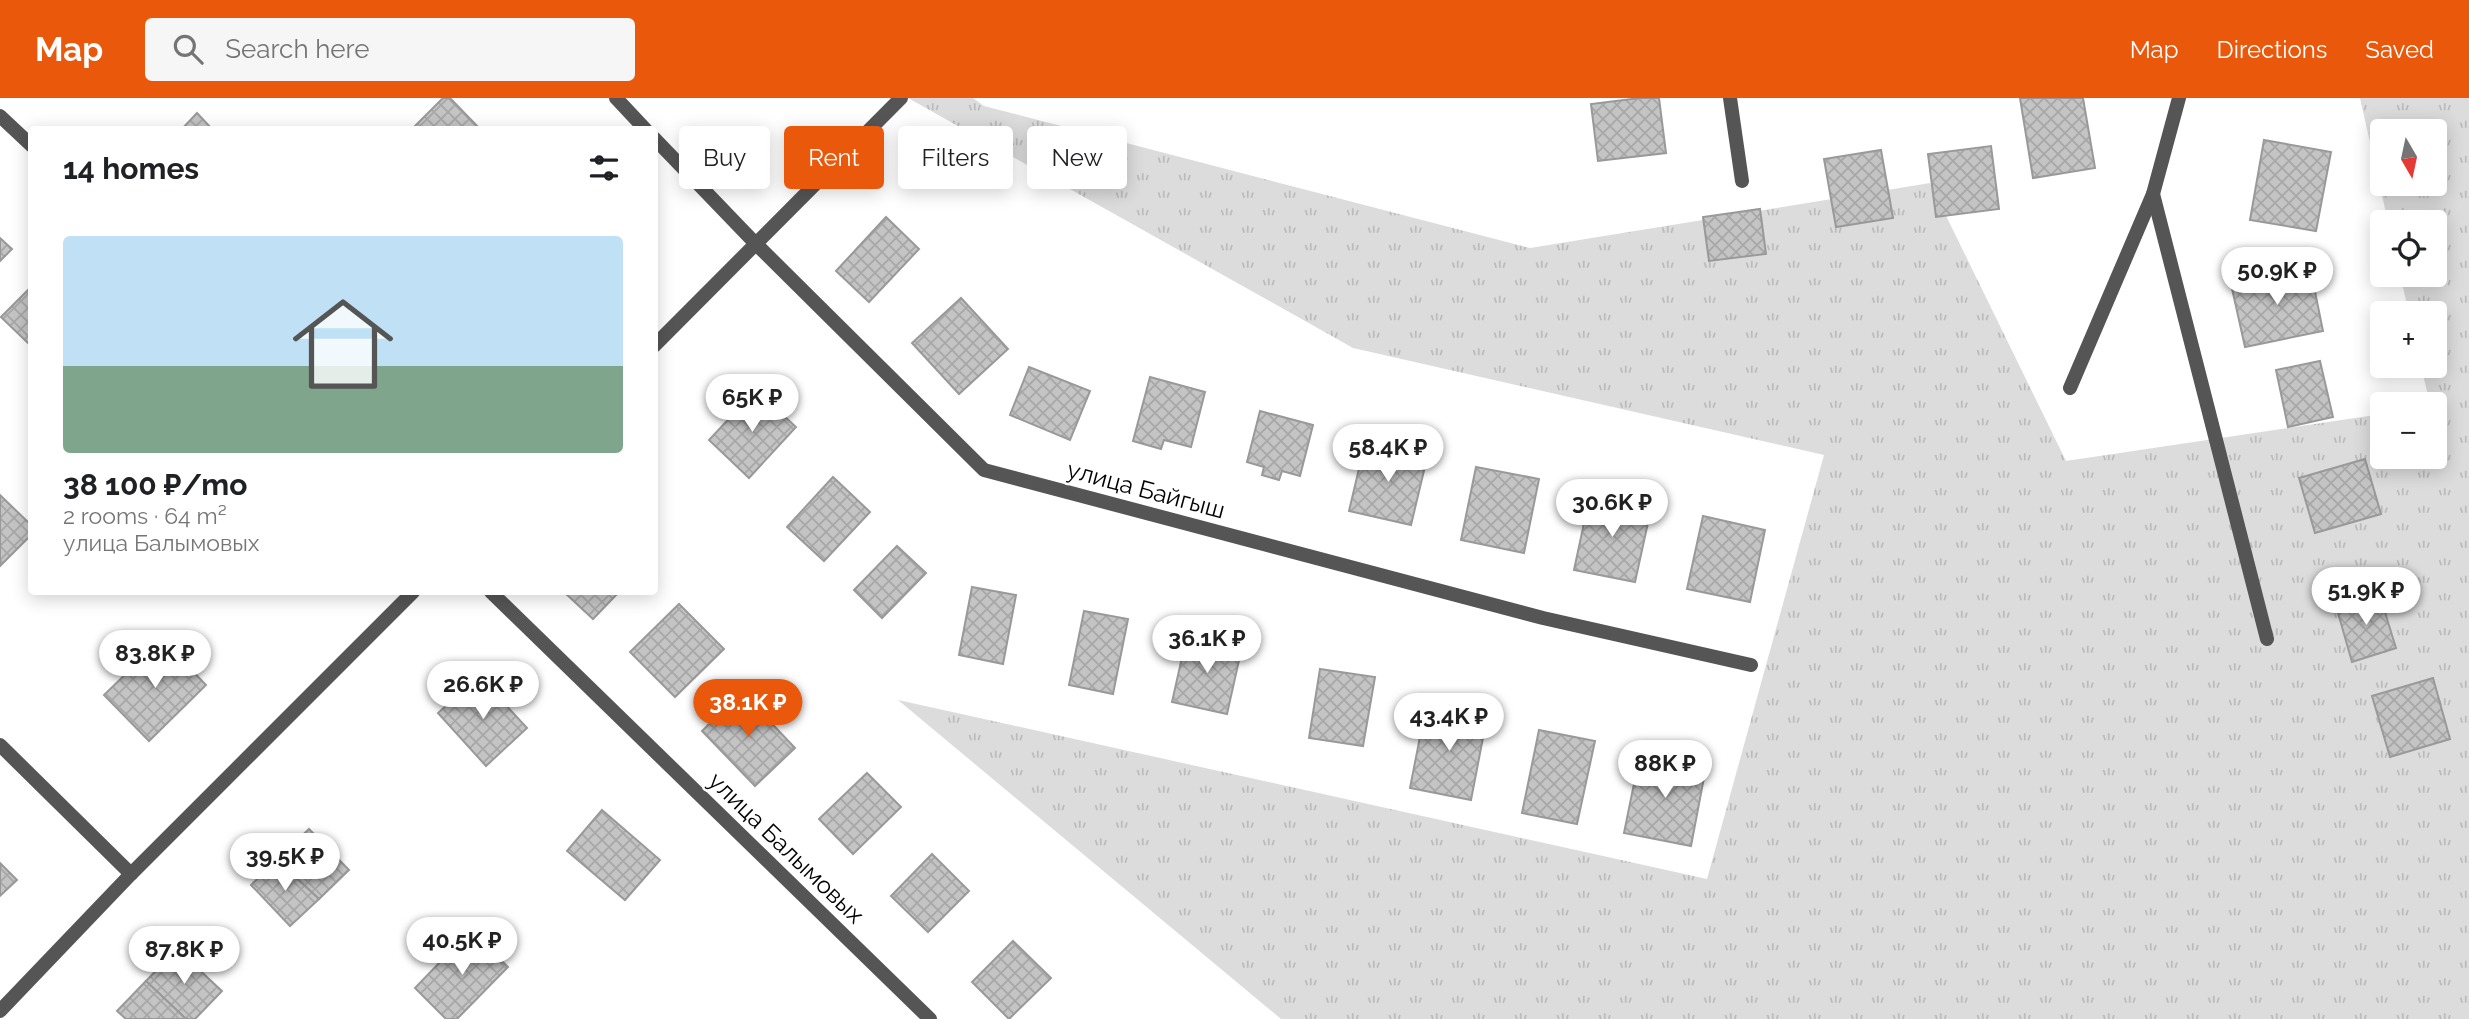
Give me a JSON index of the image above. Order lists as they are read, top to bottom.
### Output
{
  "streets": {
    "street": ["улица Байгыш", "улица Балымовых"]
  },
  "north": "bottom",
  "page": {
    "header": "Map",
    "search": "Search here",
    "nav": ["Map", "Directions", "Saved"],
    "map_buttons": ["+", "−"],
    "chip": [
      "Buy",
      "Rent",
      "Filters",
      "New"
    ],
    "heading": "14 homes",
    "list": [
      {
        "name": "38 100 ₽/mo",
        "note": "2 rooms · 64 m² · улица Балымовых"
      }
    ],
    "price": [
      "50.9K ₽",
      "65K ₽",
      "58.4K ₽",
      "30.6K ₽",
      "51.9K ₽",
      "36.1K ₽",
      "83.8K ₽",
      "26.6K ₽",
      "38.1K ₽",
      "43.4K ₽",
      "88K ₽",
      "39.5K ₽",
      "40.5K ₽",
      "87.8K ₽"
    ]
  }
}
